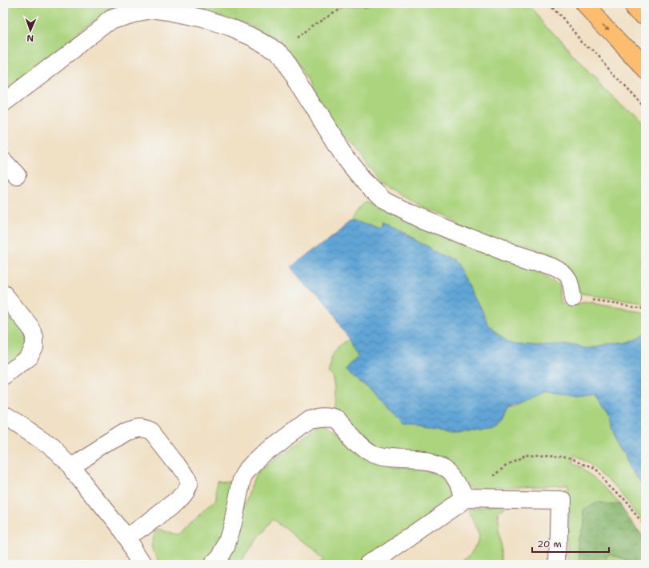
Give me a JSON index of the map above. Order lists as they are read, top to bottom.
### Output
{
  "scale_bar": "20 m",
  "north": "bottom"
}
